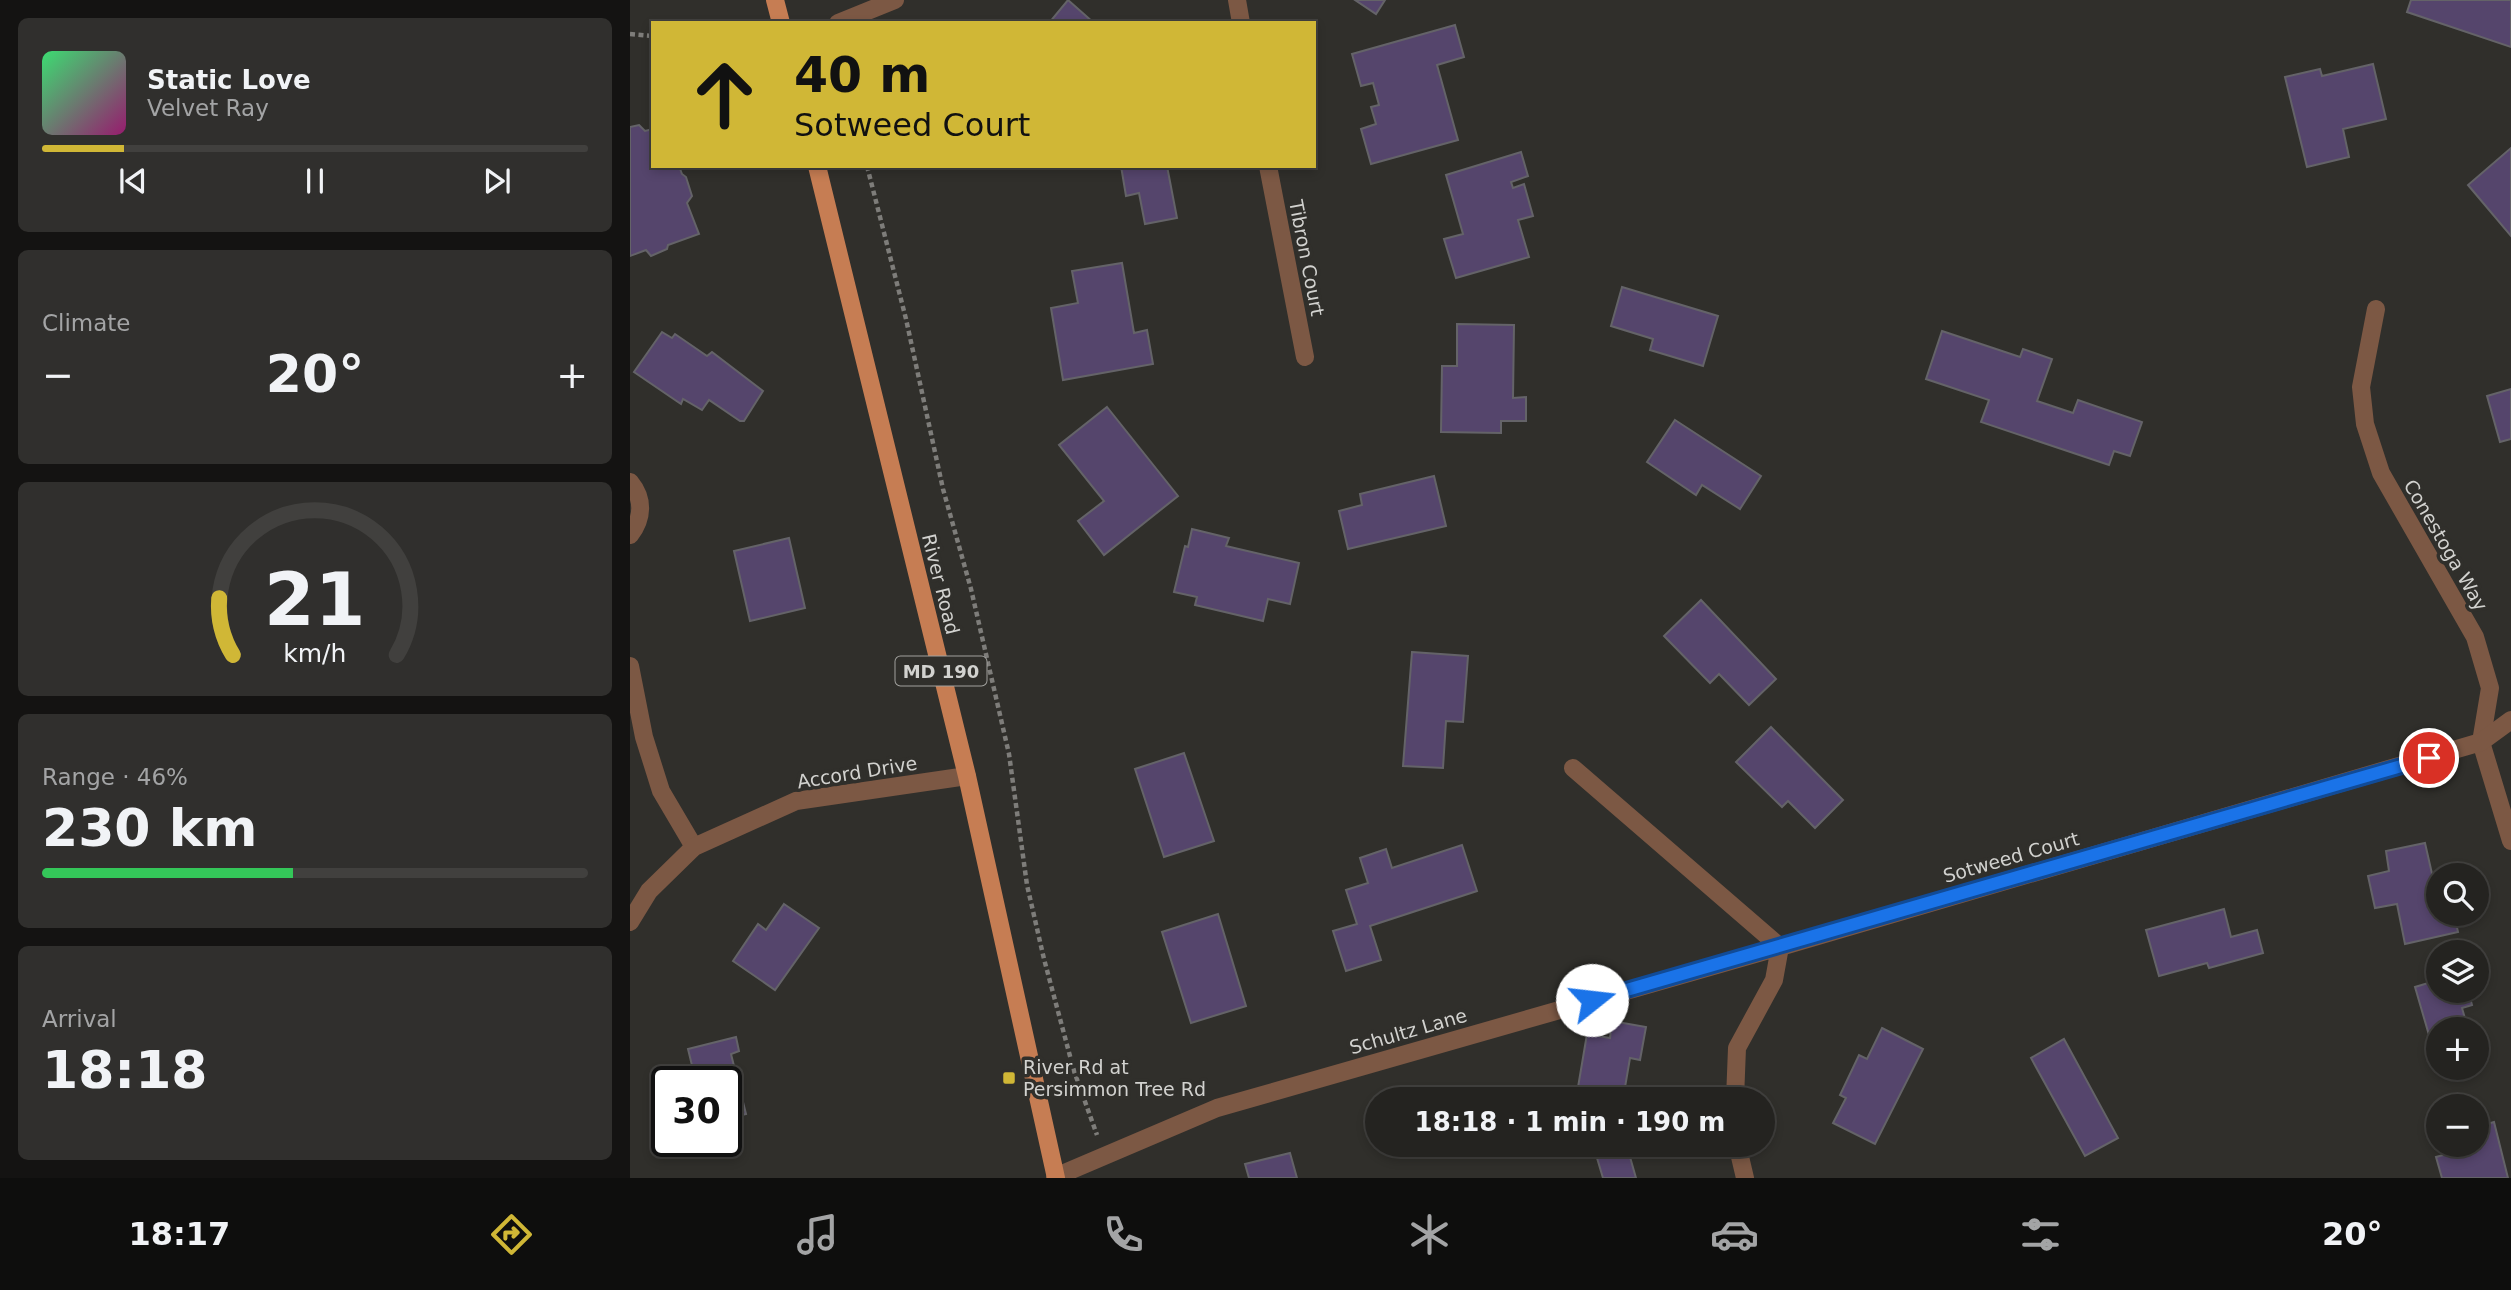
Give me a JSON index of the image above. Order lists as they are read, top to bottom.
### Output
{
  "streets": {
    "main road": ["River Road", "MD 190"],
    "street": [
      "Tibron Court",
      "Conestoga Way",
      "Accord Drive",
      "Sotweed Court",
      "Schultz Lane"
    ]
  },
  "crossings": [
    ["Conestoga Way", "Sotweed Court"],
    ["River Road", "Accord Drive"],
    ["River Road", "Schultz Lane"],
    ["Sotweed Court", "Schultz Lane"]
  ],
  "places": {
    "transit": ["River Rd at Persimmon Tree Rd"]
  },
  "page": {
    "turn": ["40 m", "Sotweed Court"],
    "song": ["Static Love", "Velvet Ray"],
    "tile": [
      "Climate",
      ["Range · 46%", "230 km"],
      ["Arrival", "18:18"]
    ],
    "heat": ["−", "20°", "+"],
    "map_buttons": ["+", "−"],
    "limit": "30",
    "trip": "18:18 · 1 min · 190 m",
    "tabs": ["18:17", "20°"],
    "gauge": ["21", "km/h"]
  }
}
